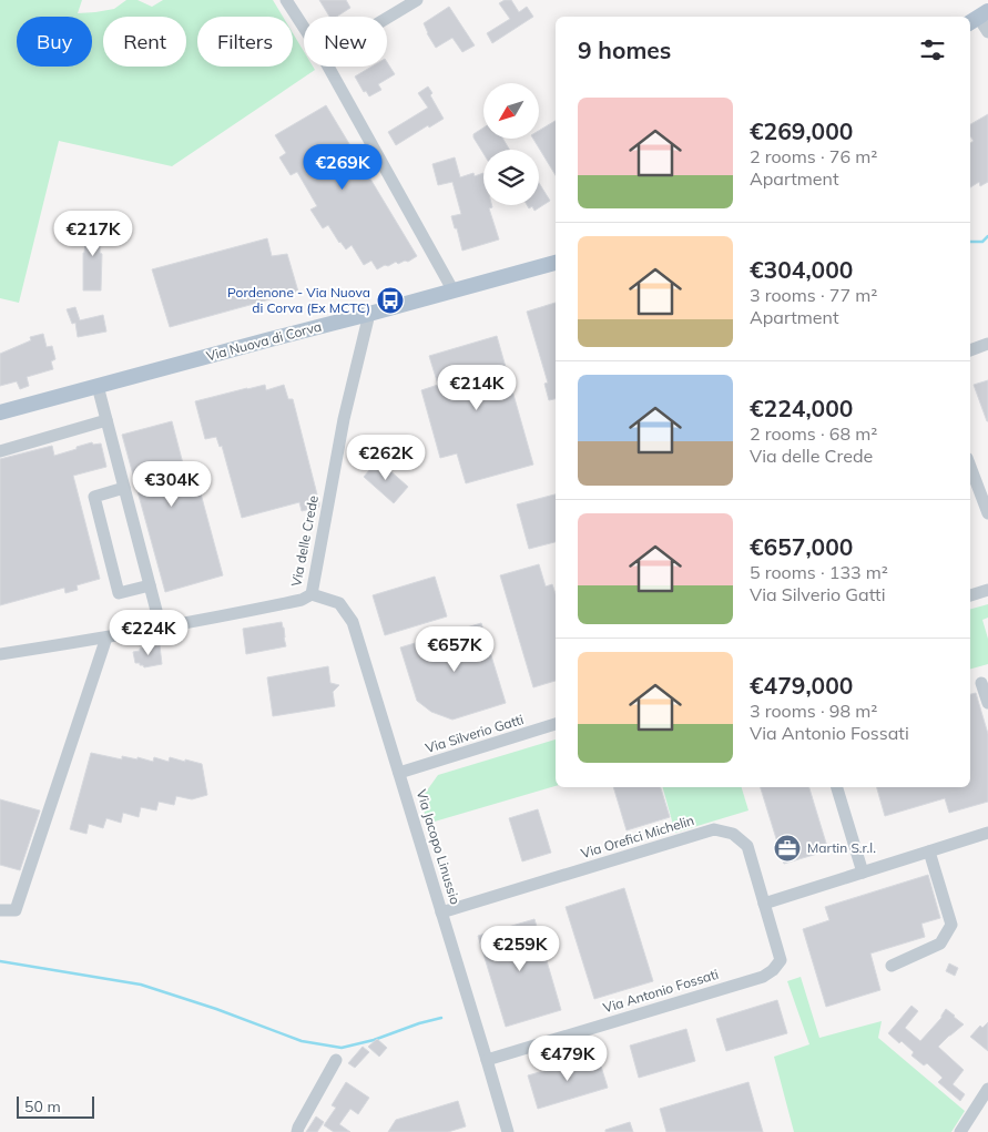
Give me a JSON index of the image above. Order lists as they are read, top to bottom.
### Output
{
  "streets": {
    "main road": ["Via Nuova di Corva"],
    "street": [
      "Via delle Crede",
      "Via Silverio Gatti",
      "Via Orefici Michelin",
      "Via Jacopo Linussio",
      "Via Antonio Fossati"
    ]
  },
  "crossings": [
    ["Via Nuova di Corva", "Via delle Crede"],
    ["Via delle Crede", "Via Jacopo Linussio"],
    ["Via Silverio Gatti", "Via Jacopo Linussio"],
    ["Via Orefici Michelin", "Via Jacopo Linussio"],
    ["Via Orefici Michelin", "Via Antonio Fossati"],
    ["Via Jacopo Linussio", "Via Antonio Fossati"]
  ],
  "places": {
    "bus stop": ["Pordenone - Via Nuova di Corva (Ex MCTC)"],
    "office": ["Martin S.r.l."]
  },
  "scale_bar": "50 m",
  "north": "bottom left",
  "page": {
    "chip": [
      "Buy",
      "Rent",
      "Filters",
      "New"
    ],
    "heading": "9 homes",
    "list": [
      {
        "name": "€269,000",
        "note": "2 rooms · 76 m² · Apartment"
      },
      {
        "name": "€304,000",
        "note": "3 rooms · 77 m² · Apartment"
      },
      {
        "name": "€224,000",
        "note": "2 rooms · 68 m² · Via delle Crede"
      },
      {
        "name": "€657,000",
        "note": "5 rooms · 133 m² · Via Silverio Gatti"
      },
      {
        "name": "€479,000",
        "note": "3 rooms · 98 m² · Via Antonio Fossati"
      }
    ],
    "price": [
      "€269K",
      "€217K",
      "€214K",
      "€262K",
      "€304K",
      "€224K",
      "€657K",
      "€259K",
      "€479K"
    ],
    "scale": "50 m"
  }
}
